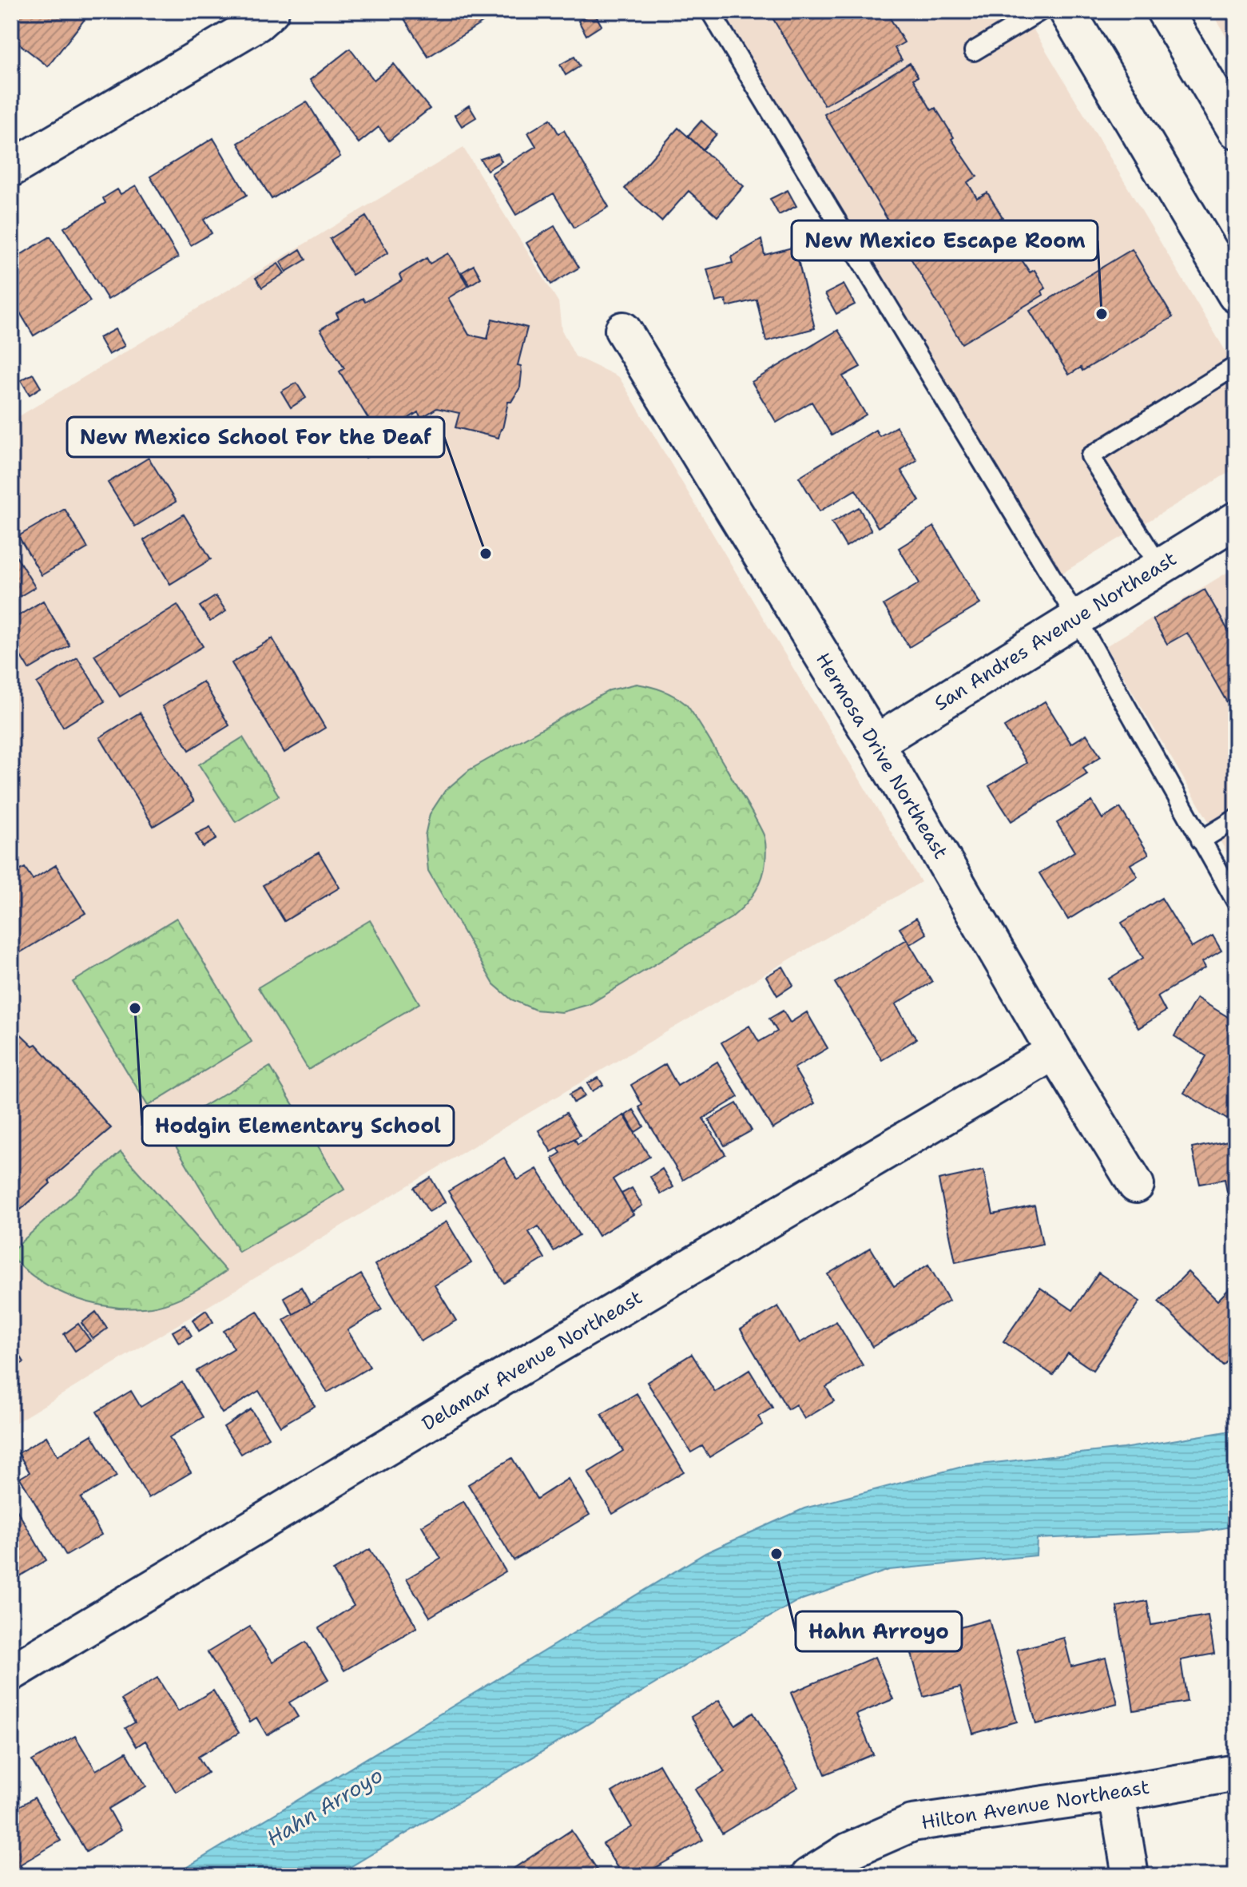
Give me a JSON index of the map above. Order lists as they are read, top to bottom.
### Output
{
  "streets": {
    "street": [
      "San Andres Avenue Northeast",
      "Hermosa Drive Northeast",
      "Delamar Avenue Northeast",
      "Hilton Avenue Northeast"
    ]
  },
  "crossings": [
    ["San Andres Avenue Northeast", "Hermosa Drive Northeast"],
    ["Hermosa Drive Northeast", "Delamar Avenue Northeast"]
  ],
  "water": ["Hahn Arroyo"],
  "places": [
    "New Mexico Escape Room",
    "New Mexico School For the Deaf",
    "Hodgin Elementary School",
    "Hahn Arroyo"
  ]
}
